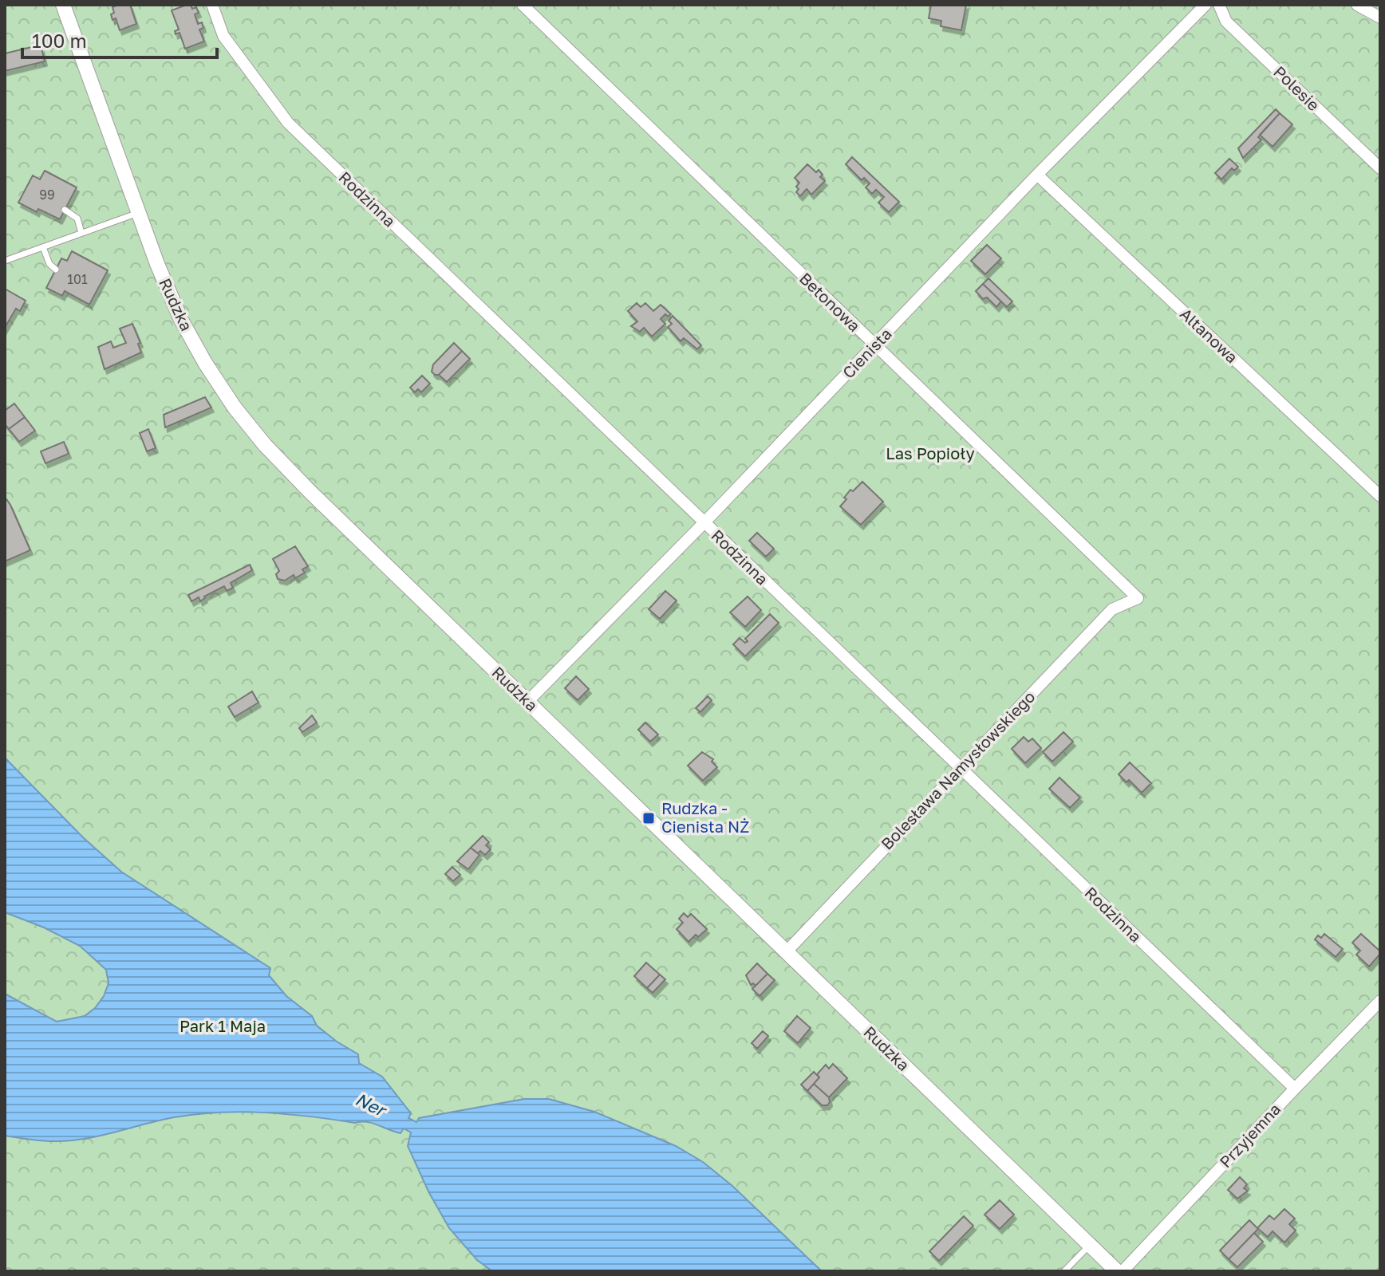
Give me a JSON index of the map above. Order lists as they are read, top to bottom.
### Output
{
  "streets": {
    "street": [
      "Polesie",
      "Rodzinna",
      "Betonowa",
      "Rudzka",
      "Altanowa",
      "Cienista",
      "Bolesława Namysłowskiego",
      "Przyjemna"
    ]
  },
  "crossings": [
    ["Rodzinna", "Cienista"],
    ["Rodzinna", "Bolesława Namysłowskiego"],
    ["Rodzinna", "Przyjemna"],
    ["Betonowa", "Cienista"],
    ["Betonowa", "Bolesława Namysłowskiego"],
    ["Rudzka", "Cienista"],
    ["Rudzka", "Bolesława Namysłowskiego"],
    ["Altanowa", "Cienista"]
  ],
  "water": ["Ner"],
  "parks": ["Las Popioły", "Park 1 Maja"],
  "places": {
    "transit": ["Rudzka - Cienista NŻ"]
  },
  "house_numbers": ["99", "101"],
  "scale_bar": "100 m"
}
